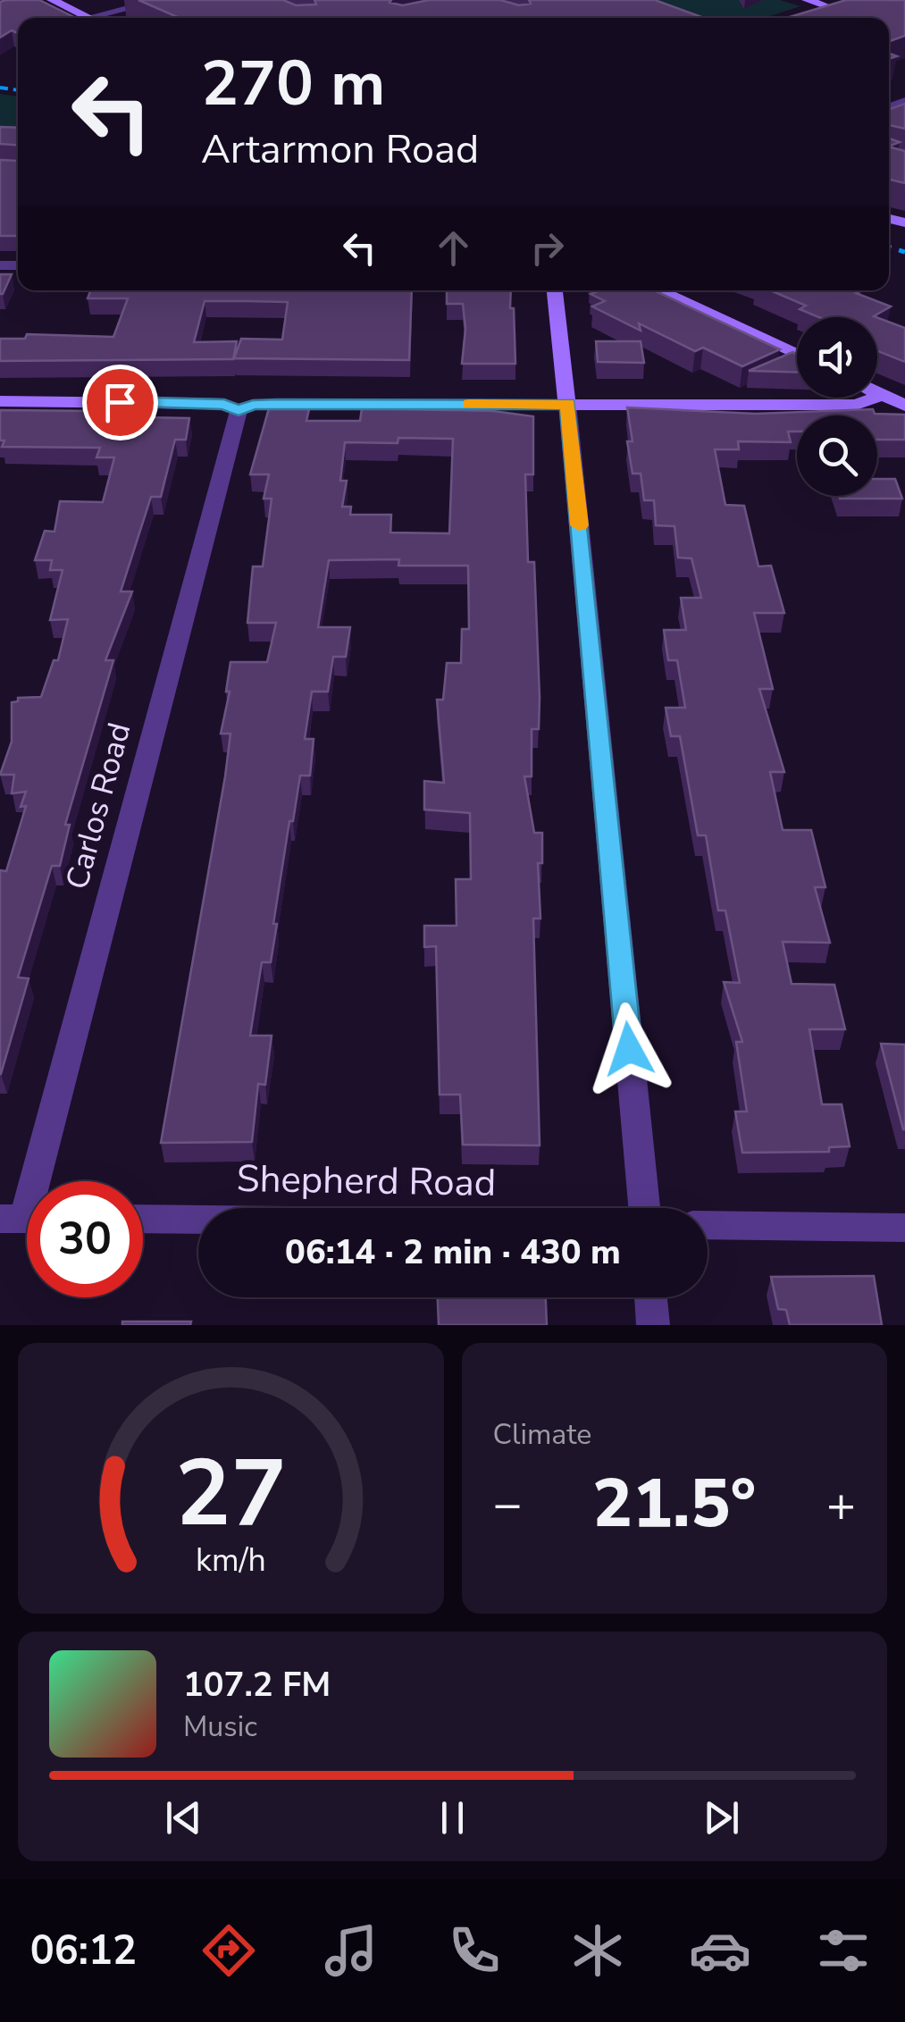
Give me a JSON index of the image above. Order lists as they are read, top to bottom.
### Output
{
  "streets": {
    "street": ["Carlos Road", "Shepherd Road"]
  },
  "page": {
    "turn": ["270 m", "Artarmon Road"],
    "limit": "30",
    "trip": "06:14 · 2 min · 430 m",
    "tile": "Climate",
    "heat": ["−", "21.5°", "+"],
    "song": ["107.2 FM", "Music"],
    "tabs": "06:12",
    "gauge": ["27", "km/h"]
  }
}
